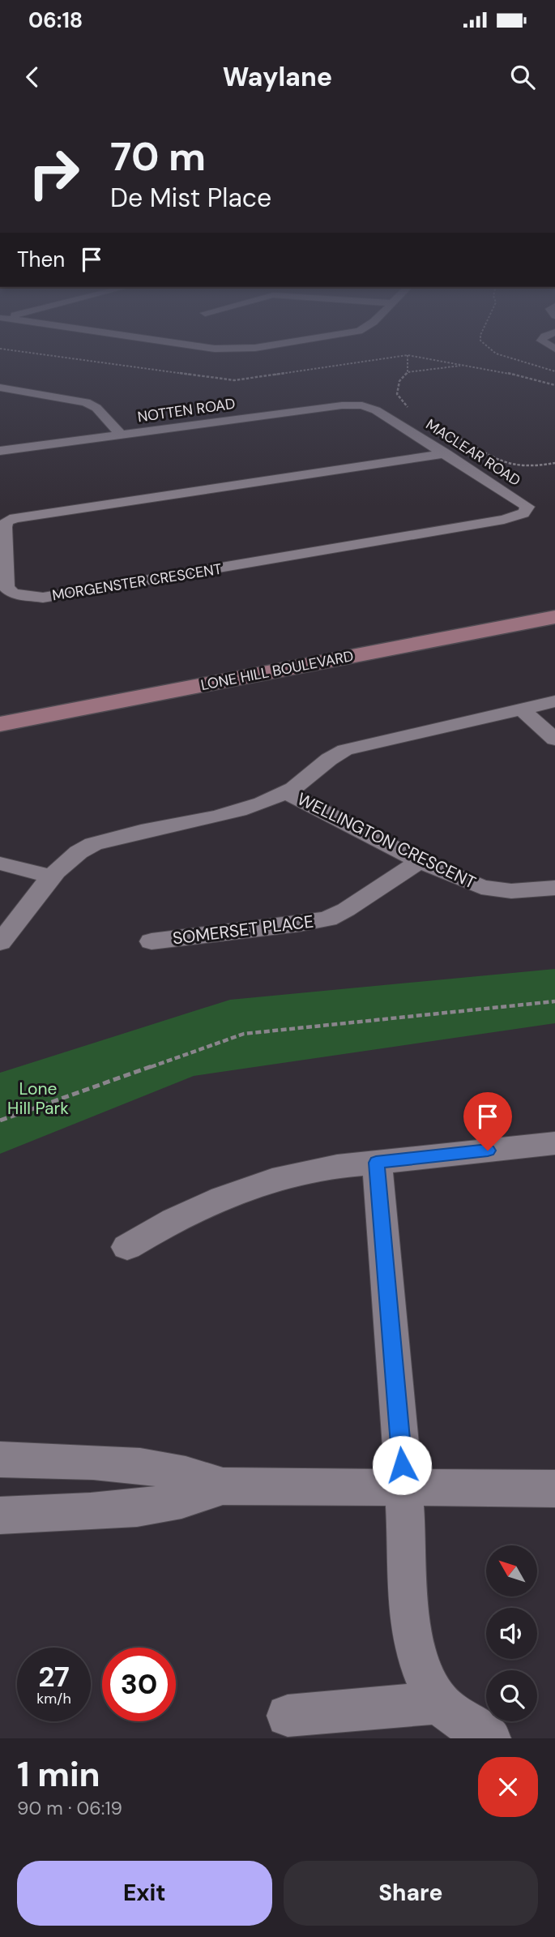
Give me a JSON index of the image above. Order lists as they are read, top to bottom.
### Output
{
  "streets": {
    "street": [
      "NOTTEN ROAD",
      "MACLEAR ROAD",
      "MORGENSTER CRESCENT",
      "LONE HILL BOULEVARD",
      "WELLINGTON CRESCENT",
      "SOMERSET PLACE"
    ]
  },
  "crossings": [
    ["NOTTEN ROAD", "MACLEAR ROAD"],
    ["MACLEAR ROAD", "MORGENSTER CRESCENT"],
    ["WELLINGTON CRESCENT", "SOMERSET PLACE"]
  ],
  "parks": ["Lone Hill Park"],
  "north": "top left",
  "page": {
    "status": "06:18",
    "header": "Waylane",
    "turn": ["70 m", "De Mist Place"],
    "then": "Then",
    "speed": "27 km/h",
    "limit": "30",
    "heading": ["1 min", "90 m · 06:19"],
    "buttons": ["Exit", "Share"]
  }
}
